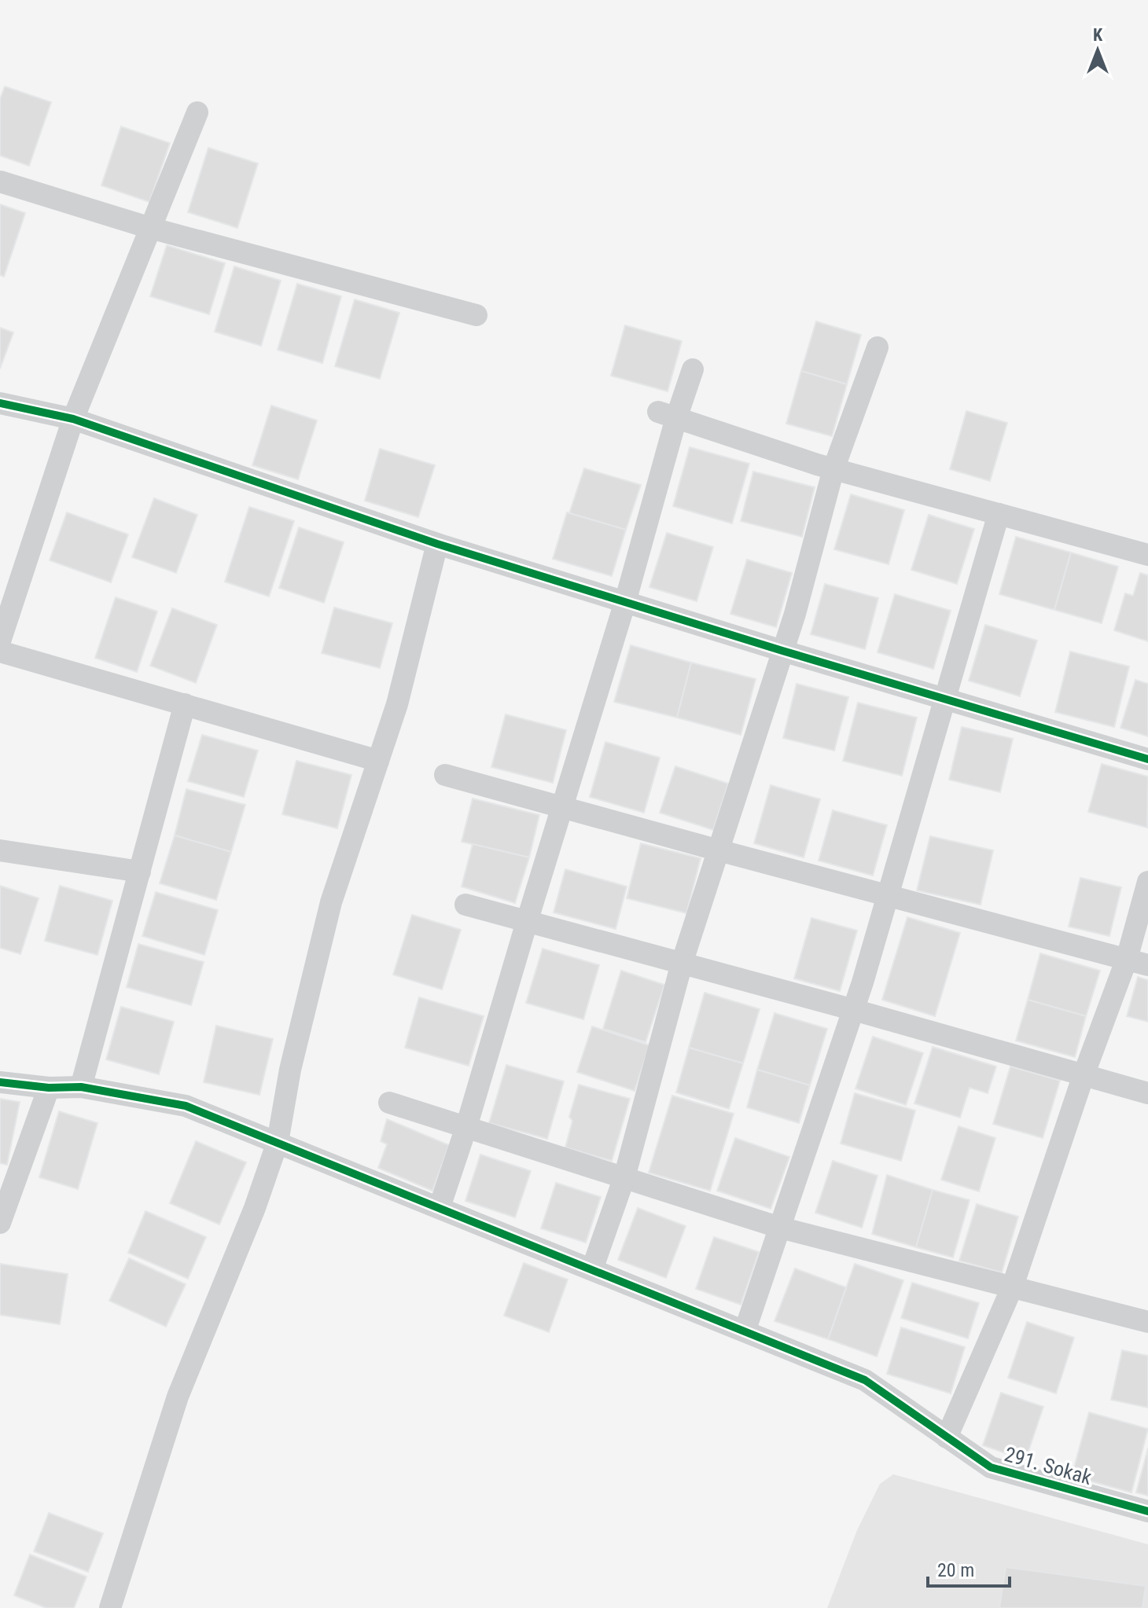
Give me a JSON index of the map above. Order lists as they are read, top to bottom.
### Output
{
  "streets": {
    "street": ["291. Sokak"]
  },
  "scale_bar": "20 m",
  "north": "top"
}
